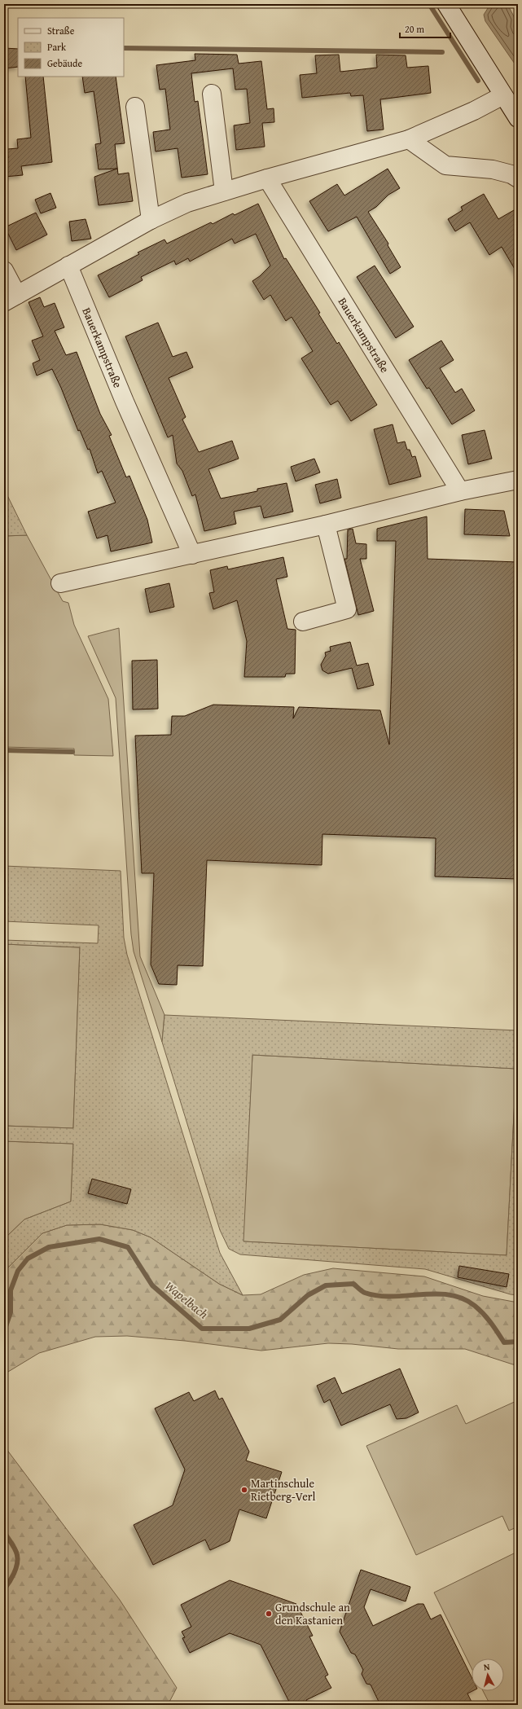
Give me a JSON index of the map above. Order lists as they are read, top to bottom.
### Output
{
  "streets": {
    "street": ["Bauerkampstraße"]
  },
  "water": ["Wapelbach"],
  "places": ["Martinschule Rietberg-Verl", "Grundschule an den Kastanien"],
  "legend": ["Straße", "Park", "Gebäude"],
  "scale_bar": "20 m",
  "north": "top"
}
